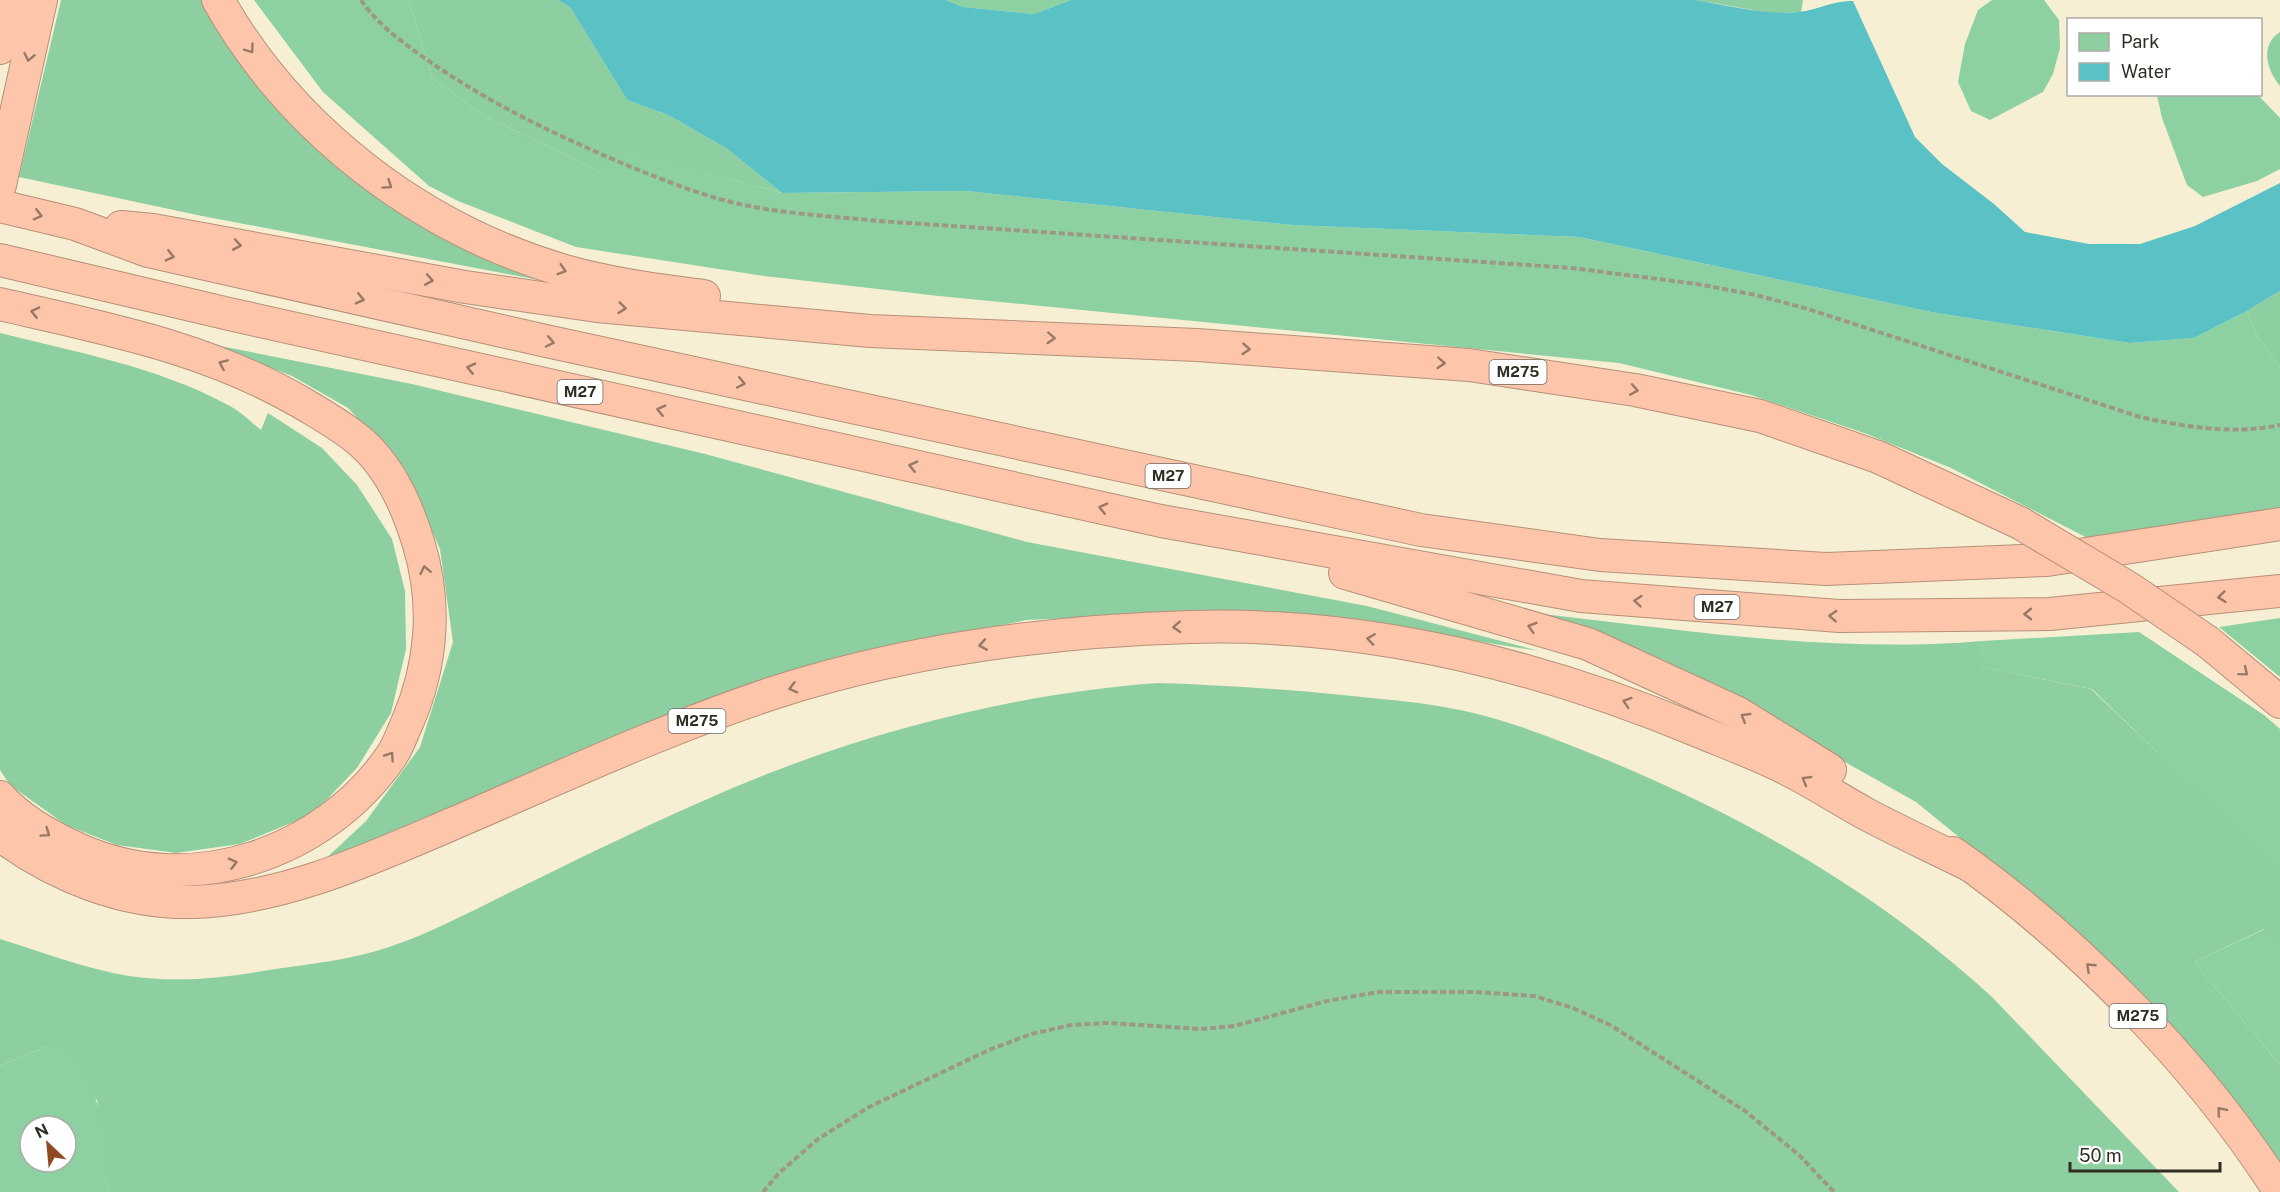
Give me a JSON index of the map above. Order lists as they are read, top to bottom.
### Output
{
  "streets": {
    "highway": ["M275", "M27"]
  },
  "legend": ["Park", "Water"],
  "scale_bar": "50 m",
  "north": "top left"
}
